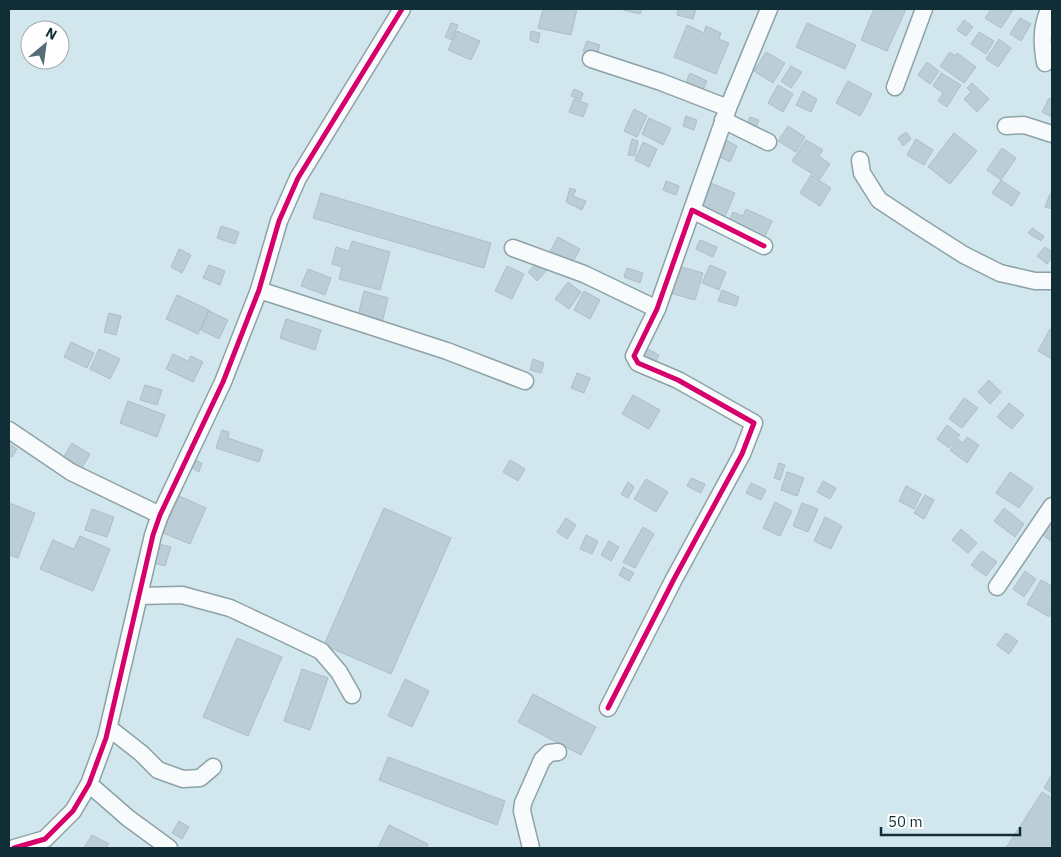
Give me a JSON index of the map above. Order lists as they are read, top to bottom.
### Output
{
  "scale_bar": "50 m",
  "north": "top right"
}
